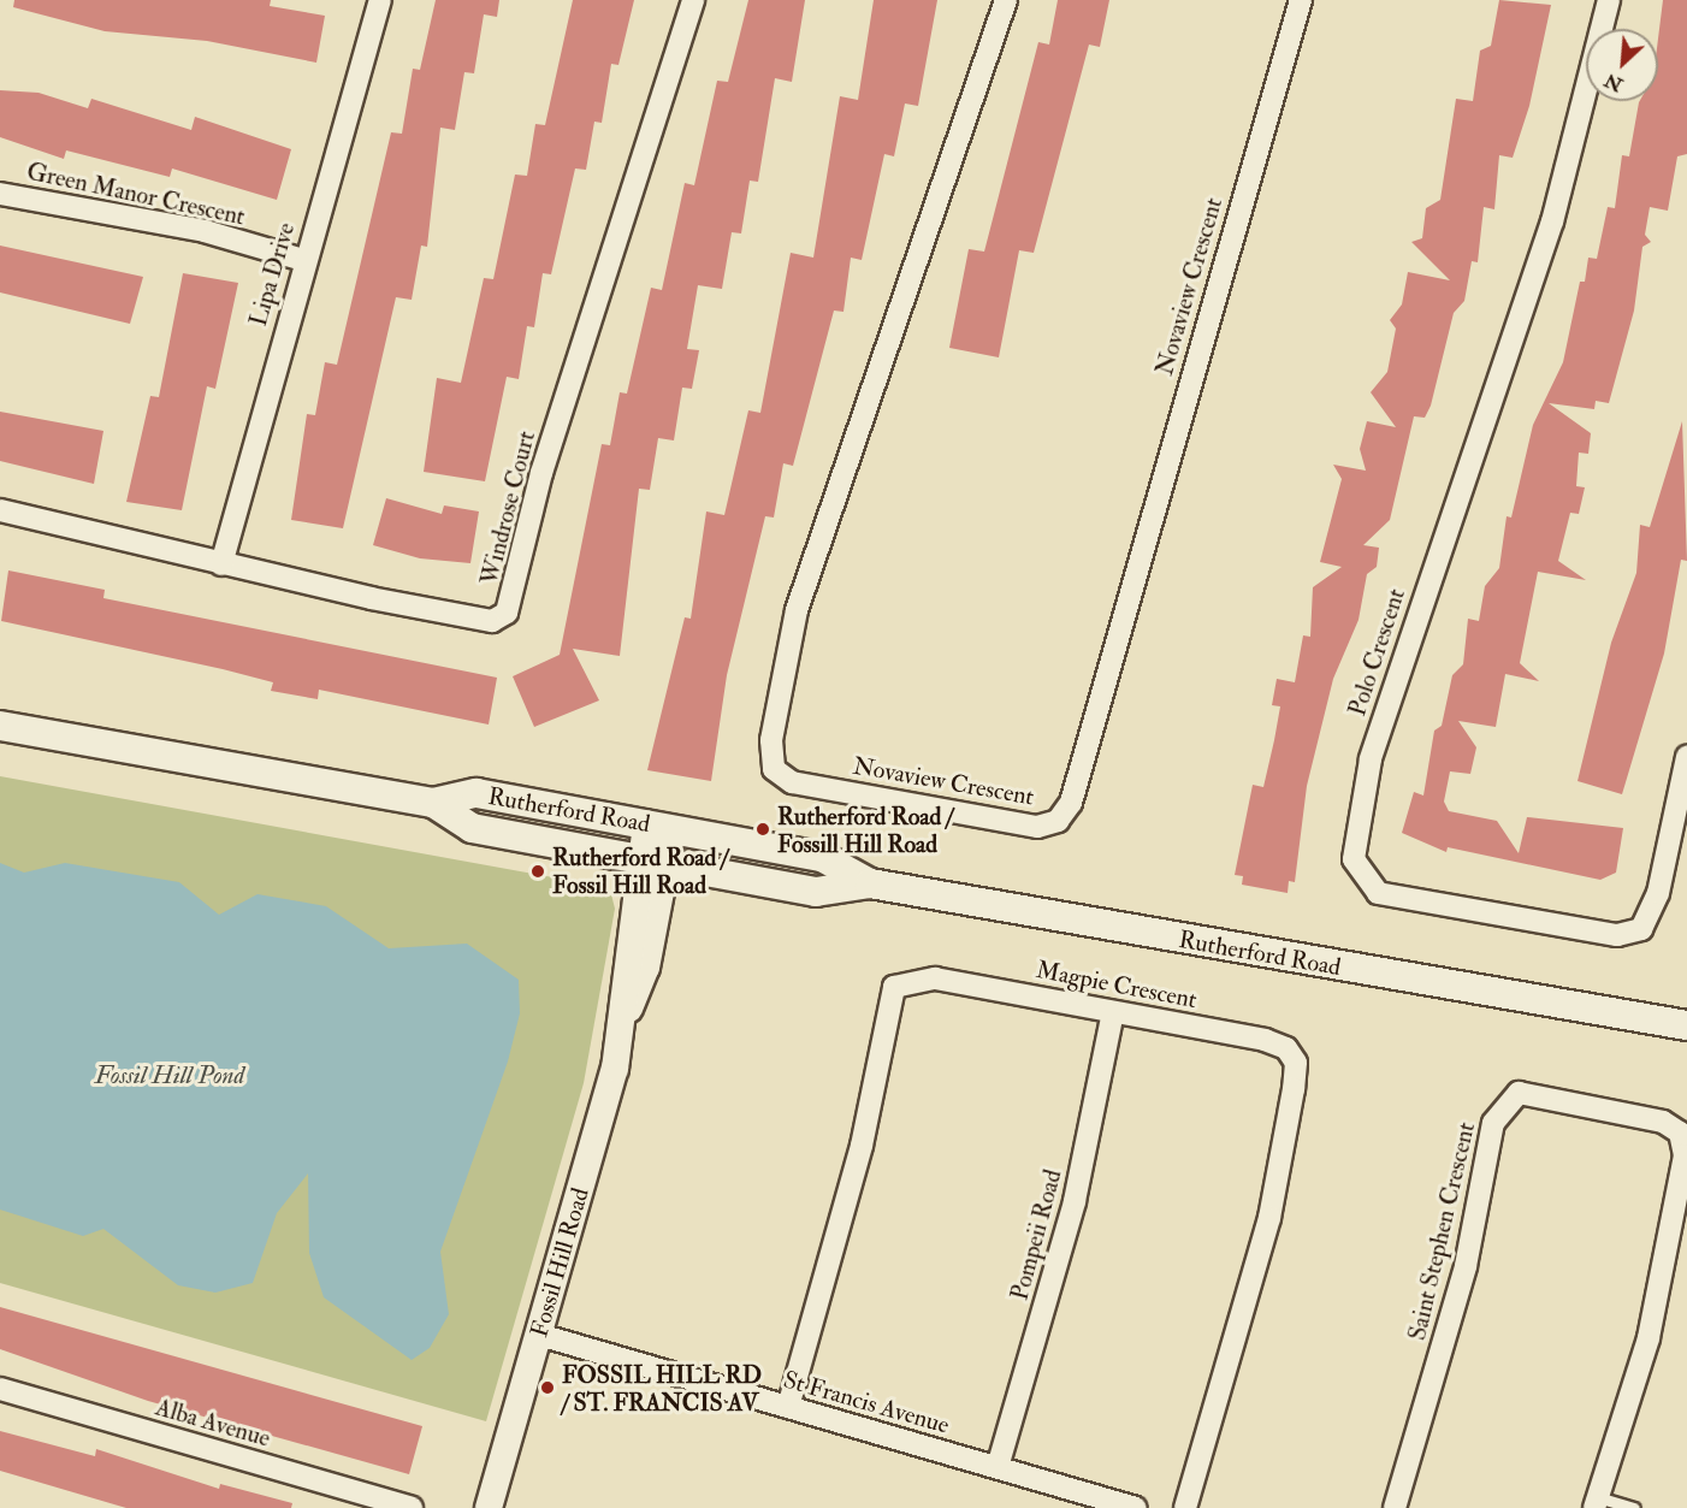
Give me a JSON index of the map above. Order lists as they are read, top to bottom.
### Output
{
  "streets": {
    "main road": ["Rutherford Road"],
    "street": [
      "Green Manor Crescent",
      "Lipa Drive",
      "Novaview Crescent",
      "Windrose Court",
      "Polo Crescent",
      "Magpie Crescent",
      "Saint Stephen Crescent",
      "Pompeii Road",
      "Fossil Hill Road",
      "St Francis Avenue",
      "Alba Avenue"
    ]
  },
  "crossings": [
    ["Green Manor Crescent", "Lipa Drive"],
    ["Lipa Drive", "Windrose Court"],
    ["Rutherford Road", "Fossil Hill Road"],
    ["Magpie Crescent", "Pompeii Road"],
    ["Magpie Crescent", "St Francis Avenue"],
    ["Pompeii Road", "St Francis Avenue"],
    ["Fossil Hill Road", "St Francis Avenue"]
  ],
  "water": ["Fossil Hill Pond"],
  "places": ["Rutherford Road / Fossill Hill Road", "Rutherford Road / Fossil Hill Road", "FOSSIL HILL RD / ST. FRANCIS AV"],
  "north": "bottom left"
}
